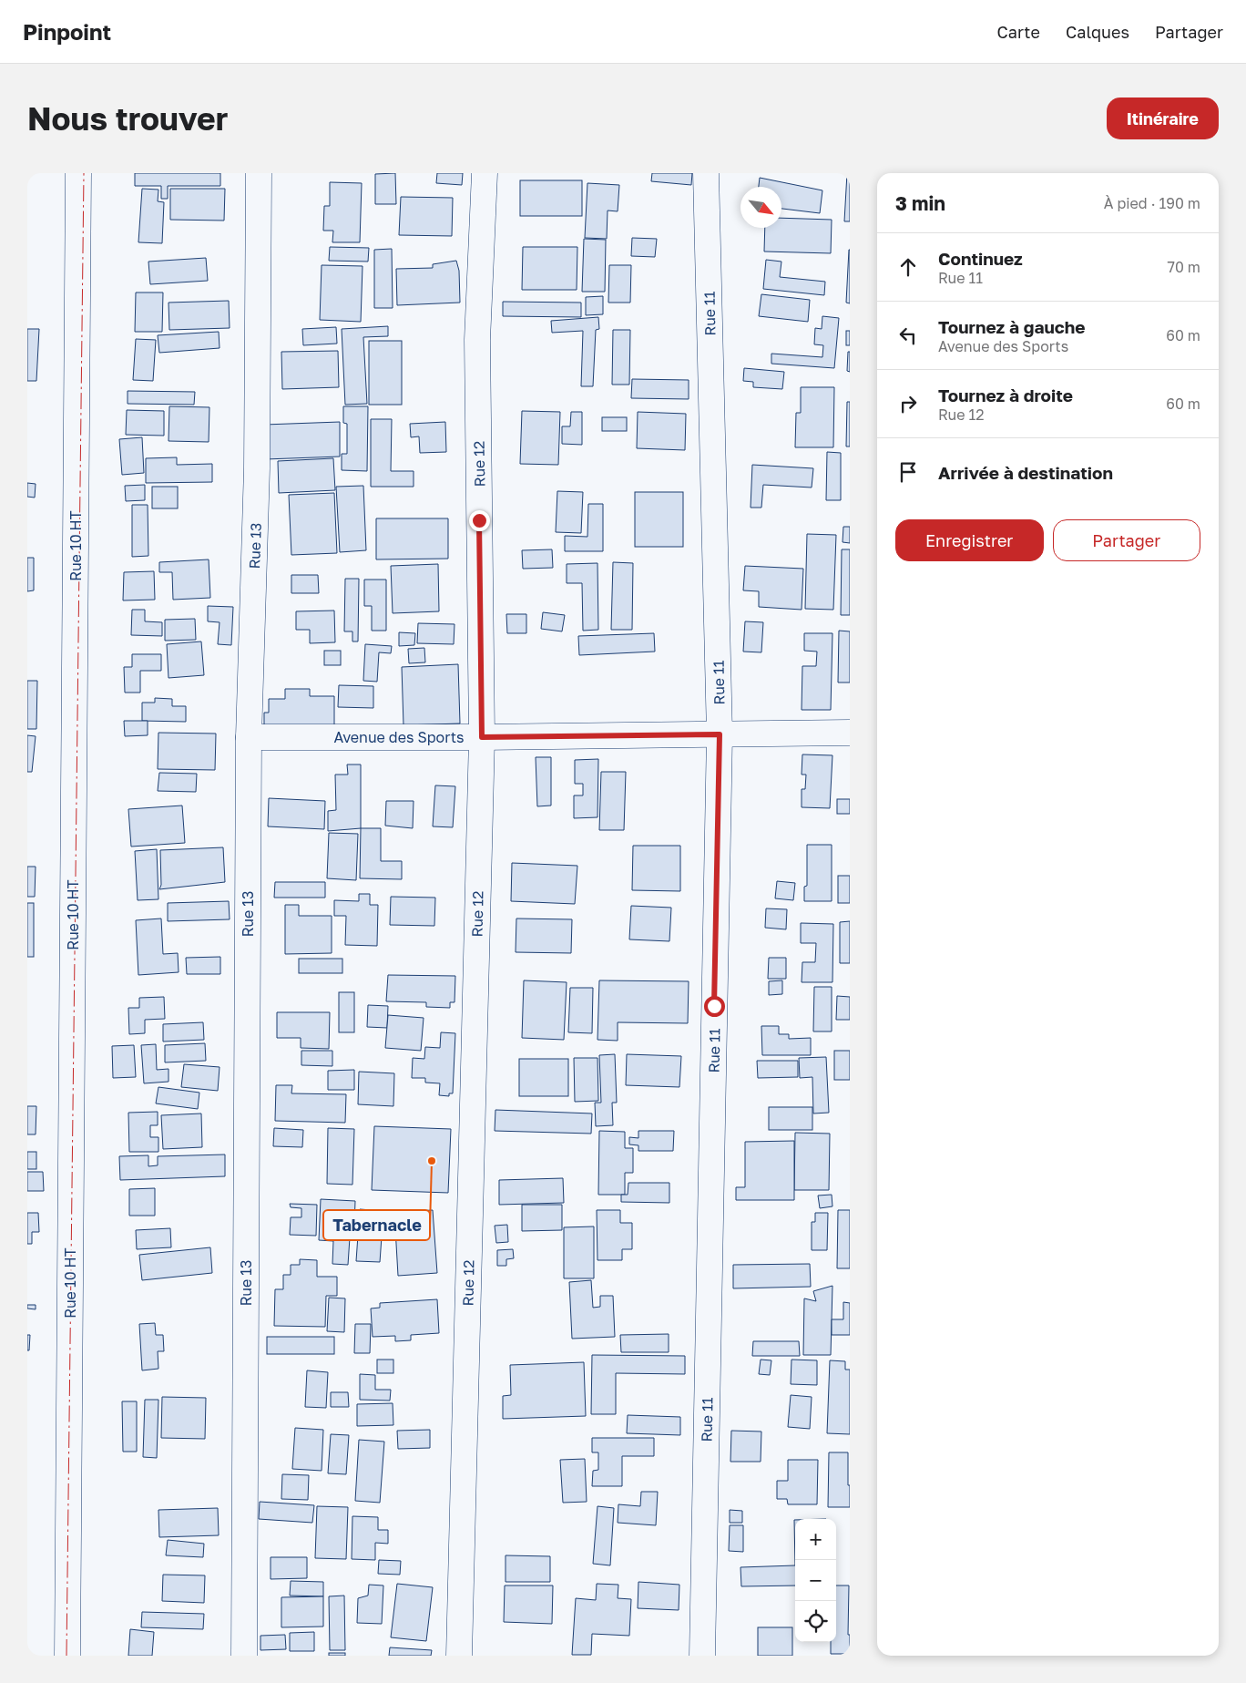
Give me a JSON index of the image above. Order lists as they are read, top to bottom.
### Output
{
  "streets": {
    "street": [
      "Rue 11",
      "Rue 12",
      "Rue 10 HT",
      "Rue 13",
      "Avenue des Sports"
    ]
  },
  "crossings": [
    ["Rue 11", "Avenue des Sports"],
    ["Rue 12", "Avenue des Sports"],
    ["Rue 13", "Avenue des Sports"]
  ],
  "places": ["Tabernacle"],
  "north": "bottom right",
  "page": {
    "header": "Pinpoint",
    "nav": ["Carte", "Calques", "Partager"],
    "buttons": [
      "Itinéraire",
      ["Enregistrer", "Partager"]
    ],
    "title": "Nous trouver",
    "heading": ["3 min", "À pied · 190 m"],
    "list": [
      ["Continuez", "Rue 11", "70 m"],
      ["Tournez à gauche", "Avenue des Sports", "60 m"],
      ["Tournez à droite", "Rue 12", "60 m"],
      "Arrivée à destination"
    ],
    "map_buttons": ["+", "−"]
  }
}
